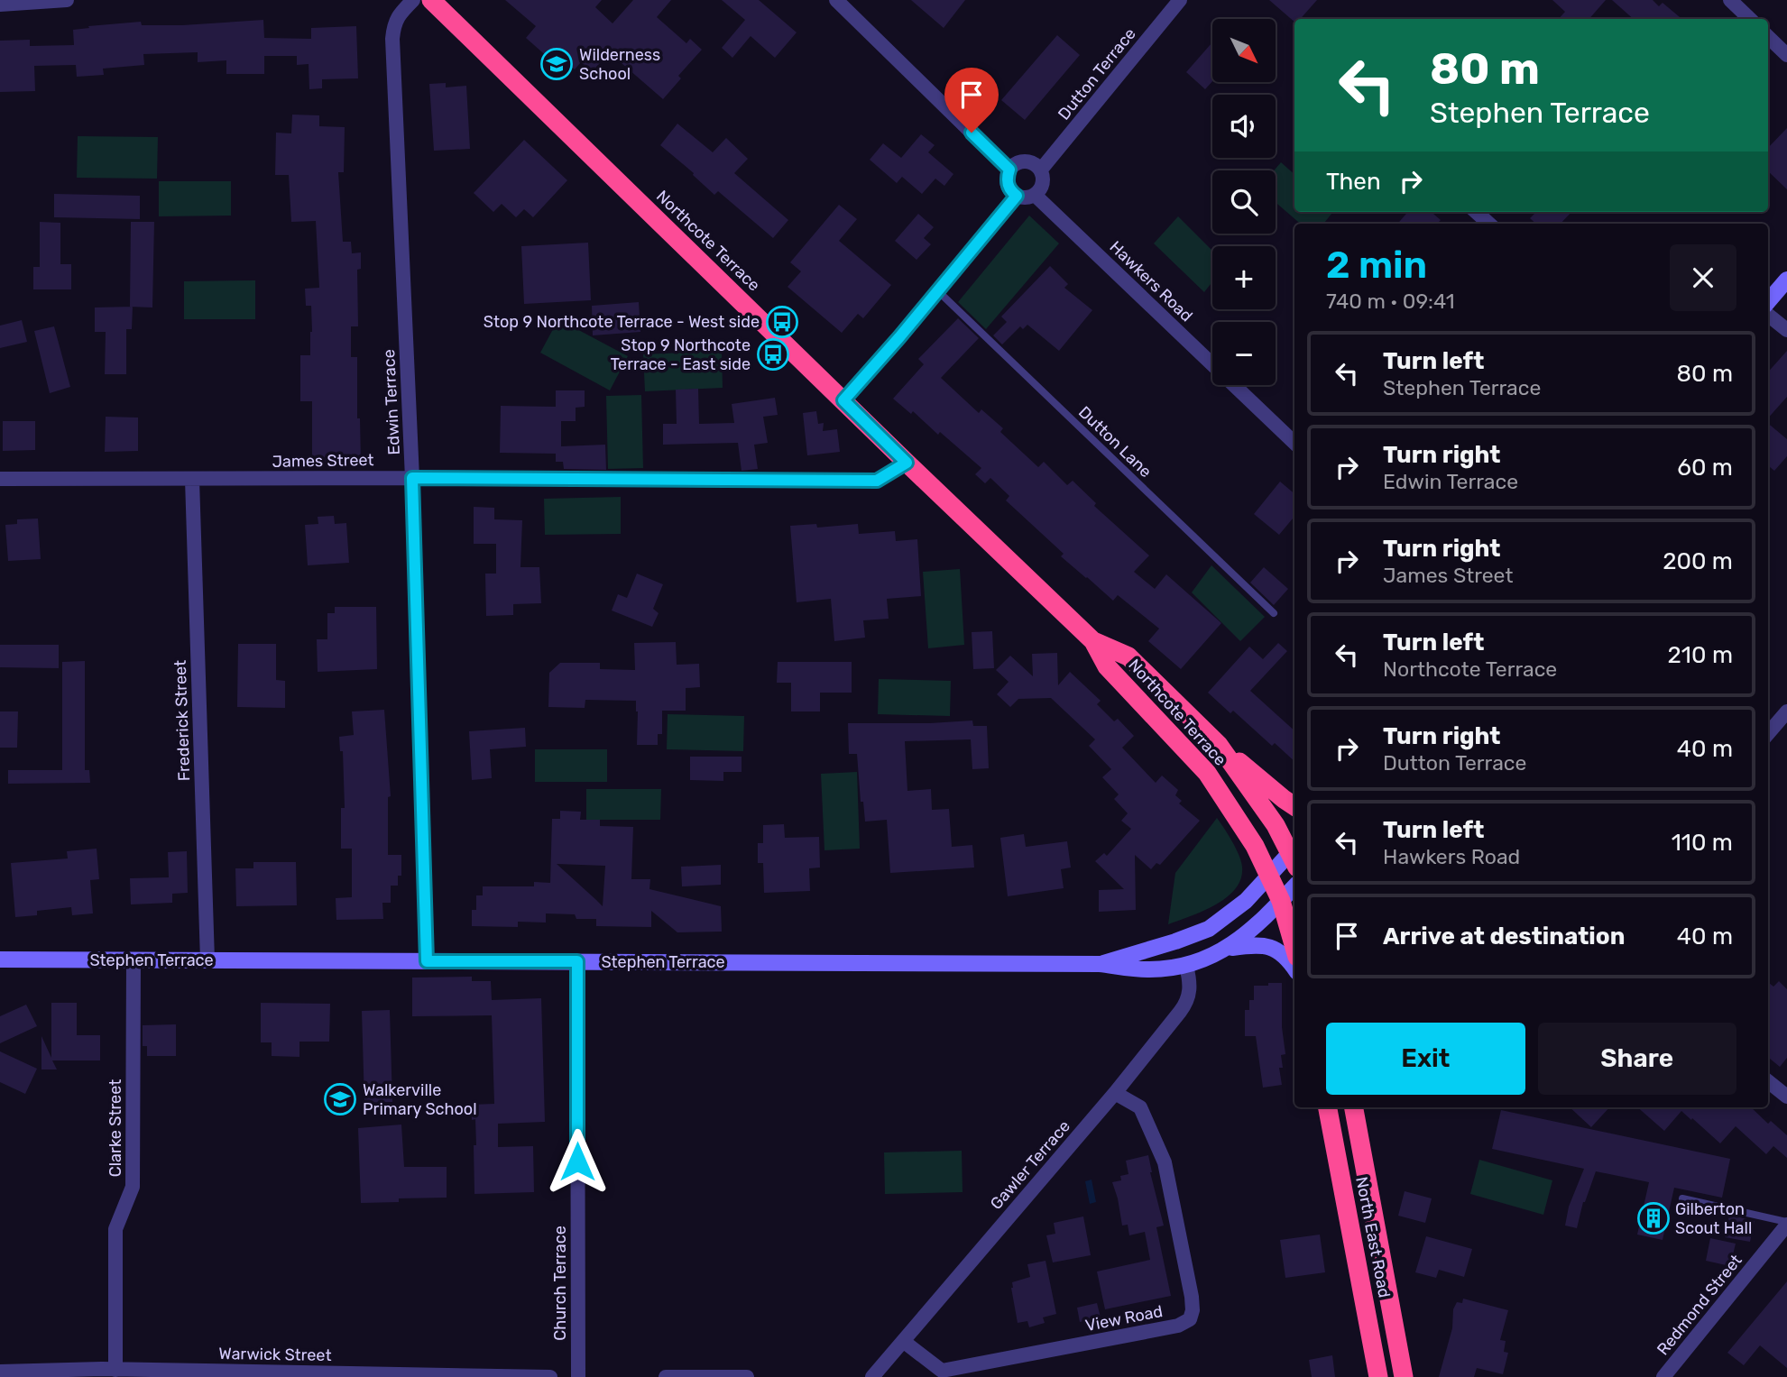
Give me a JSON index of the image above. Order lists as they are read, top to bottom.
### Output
{
  "streets": {
    "highway": ["Northcote Terrace", "North East Road"],
    "main road": ["Stephen Terrace"],
    "street": [
      "Dutton Terrace",
      "Hawkers Road",
      "Edwin Terrace",
      "James Street",
      "Frederick Street",
      "Clarke Street",
      "Gawler Terrace",
      "Church Terrace",
      "Redmond Street",
      "View Road",
      "Warwick Street"
    ],
    "lane": ["Dutton Lane"]
  },
  "crossings": [
    ["Dutton Terrace", "Hawkers Road"],
    ["Northcote Terrace", "James Street"],
    ["Northcote Terrace", "Stephen Terrace"],
    ["Edwin Terrace", "James Street"],
    ["Edwin Terrace", "Stephen Terrace"],
    ["James Street", "Frederick Street"],
    ["Frederick Street", "Stephen Terrace"],
    ["Stephen Terrace", "Clarke Street"],
    ["Stephen Terrace", "Gawler Terrace"],
    ["Stephen Terrace", "Church Terrace"],
    ["Clarke Street", "Warwick Street"],
    ["Gawler Terrace", "View Road"]
  ],
  "places": {
    "school or university": ["Wilderness School", "Walkerville Primary School"],
    "bus stop": ["Stop 9 Northcote Terrace - West side", "Stop 9 Northcote Terrace - East side"],
    "building": ["Gilberton Scout Hall"]
  },
  "north": "bottom right",
  "page": {
    "map_buttons": ["+", "−"],
    "turn": ["80 m", "Stephen Terrace"],
    "then": "Then",
    "heading": ["2 min", "740 m · 09:41"],
    "list": [
      {
        "name": "Turn left",
        "note": "Stephen Terrace",
        "value": "80 m"
      },
      {
        "name": "Turn right",
        "note": "Edwin Terrace",
        "value": "60 m"
      },
      {
        "name": "Turn right",
        "note": "James Street",
        "value": "200 m"
      },
      {
        "name": "Turn left",
        "note": "Northcote Terrace",
        "value": "210 m"
      },
      {
        "name": "Turn right",
        "note": "Dutton Terrace",
        "value": "40 m"
      },
      {
        "name": "Turn left",
        "note": "Hawkers Road",
        "value": "110 m"
      },
      {
        "name": "Arrive at destination",
        "value": "40 m"
      }
    ],
    "buttons": ["Exit", "Share"]
  }
}
